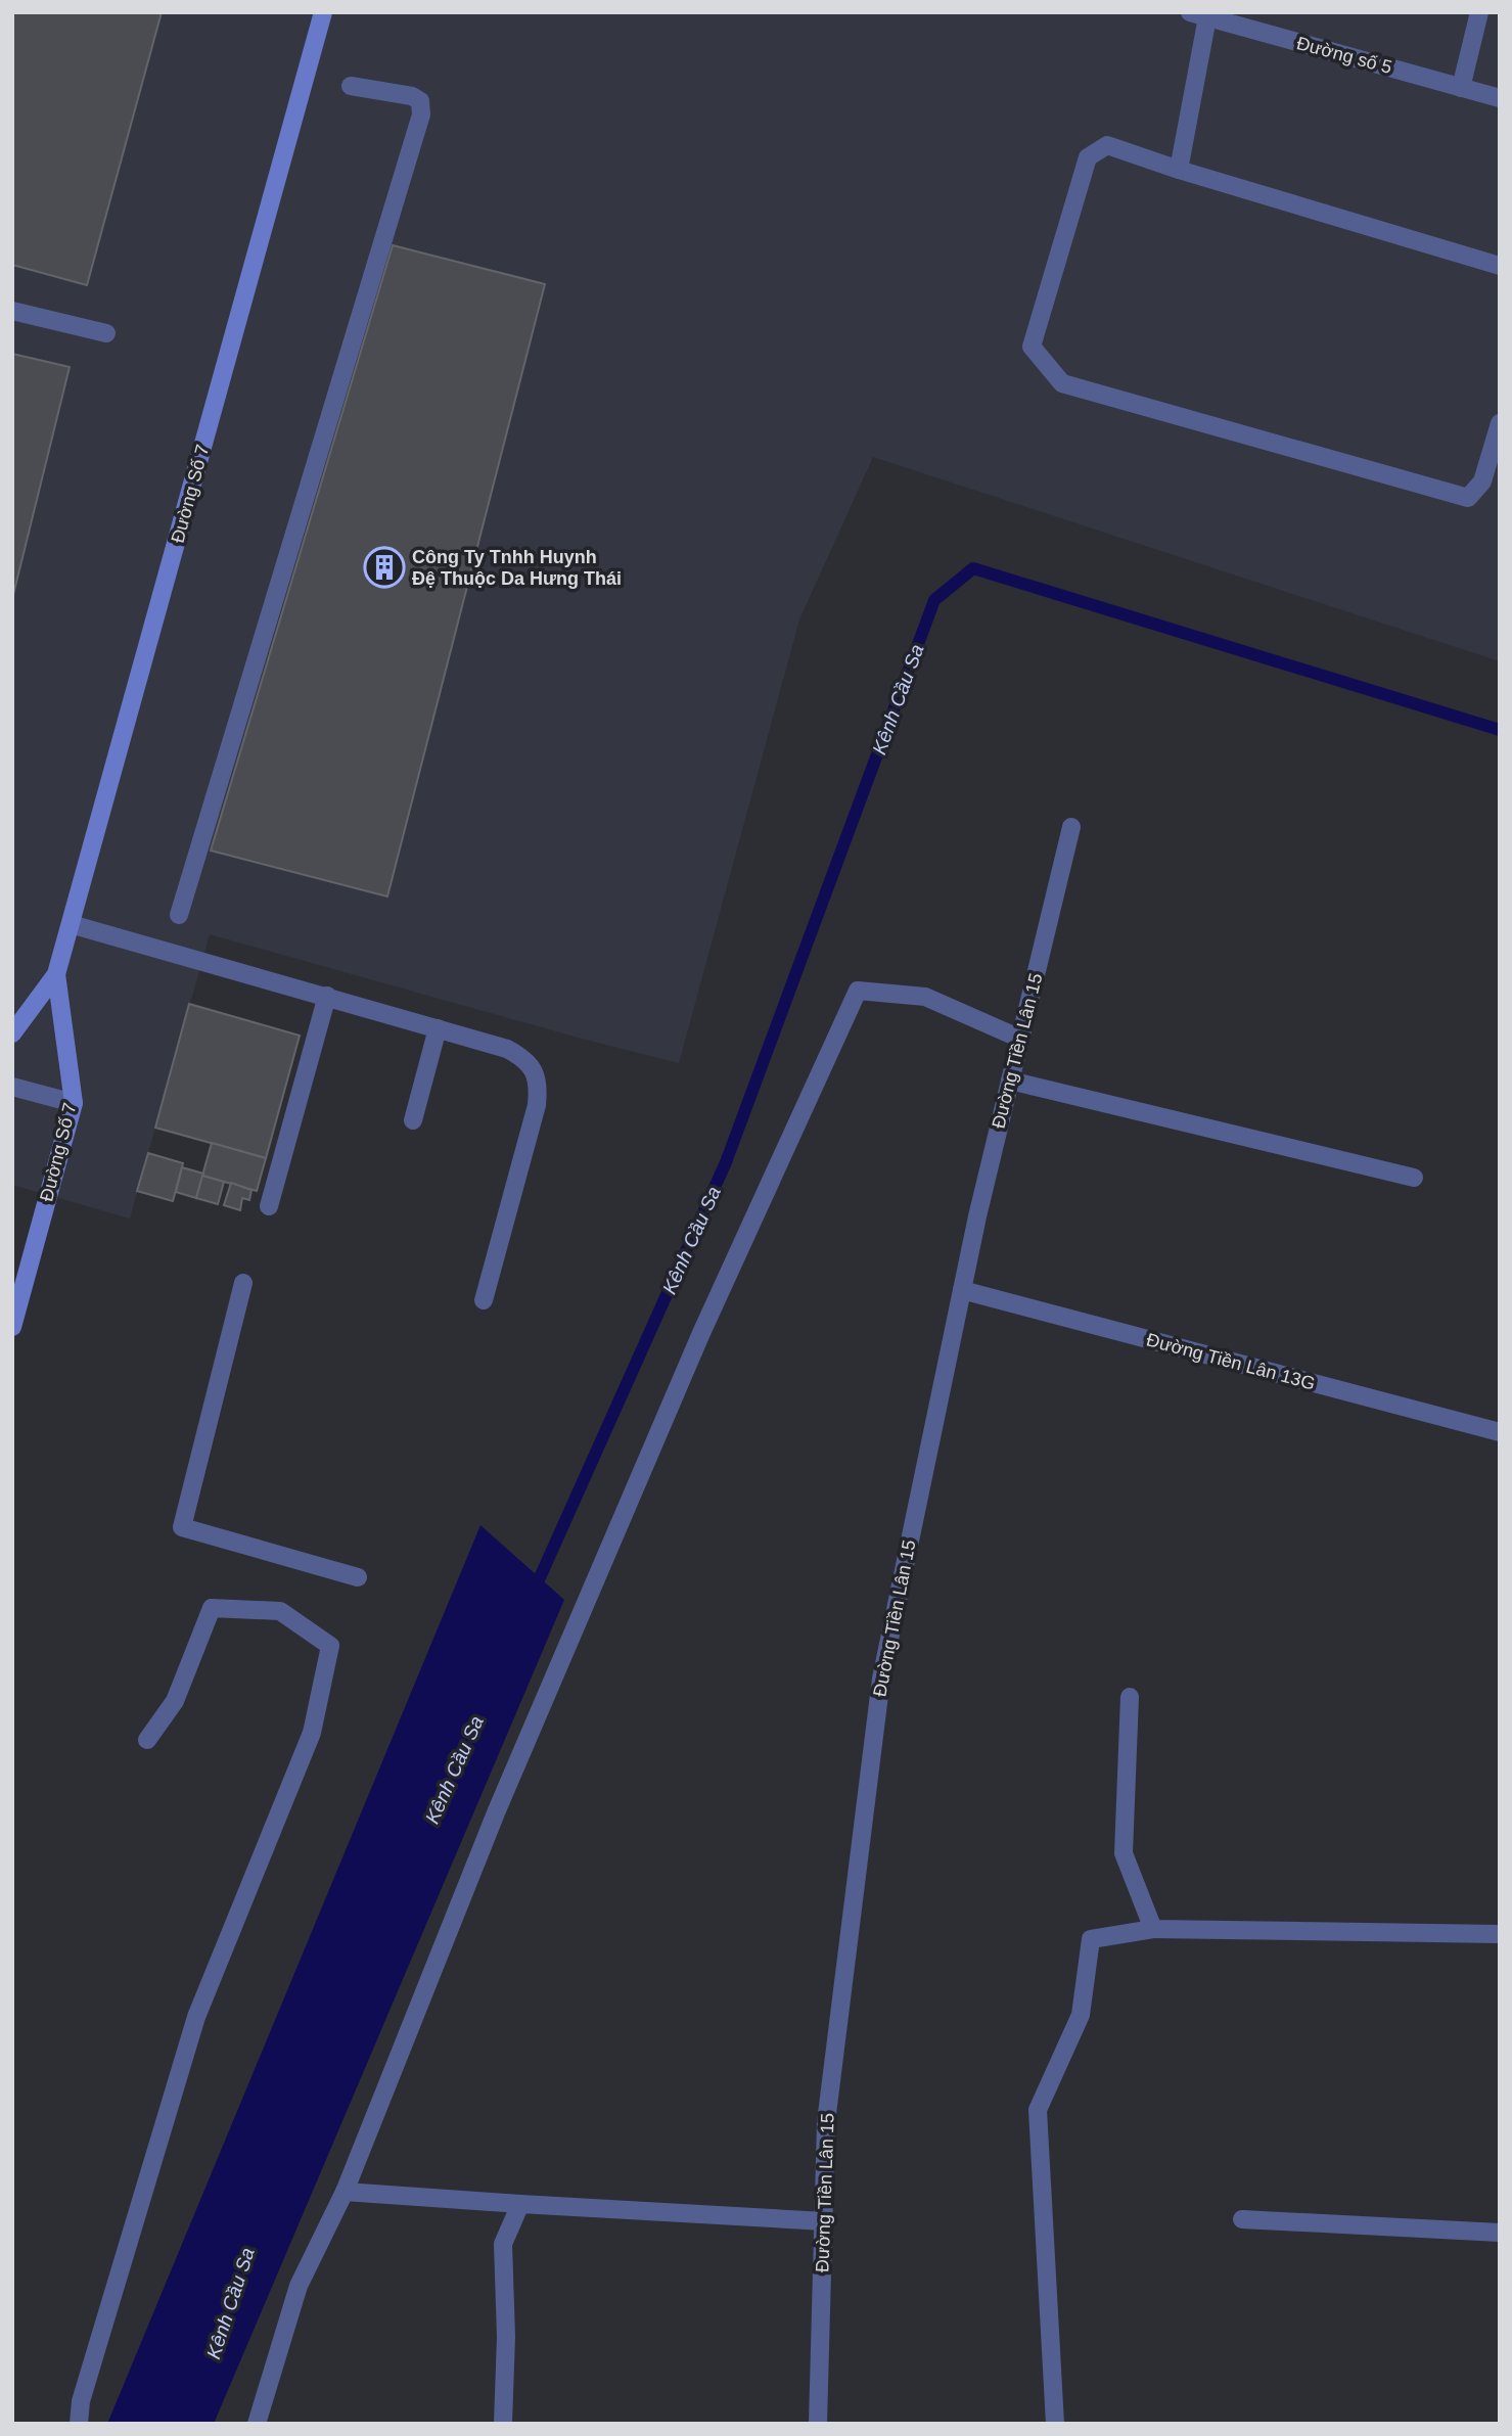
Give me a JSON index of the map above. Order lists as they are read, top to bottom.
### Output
{
  "streets": {
    "street": [
      "Đường số 5",
      "Đường Số 7",
      "Đường Tiền Lân 15",
      "Đường Tiền Lân 13G"
    ]
  },
  "crossings": [
    ["Đường Tiền Lân 15", "Đường Tiền Lân 13G"]
  ],
  "water": ["Kênh Cầu Sa"],
  "places": {
    "building": ["Công Ty Tnhh Huynh Đệ Thuộc Da Hưng Thái"]
  }
}
